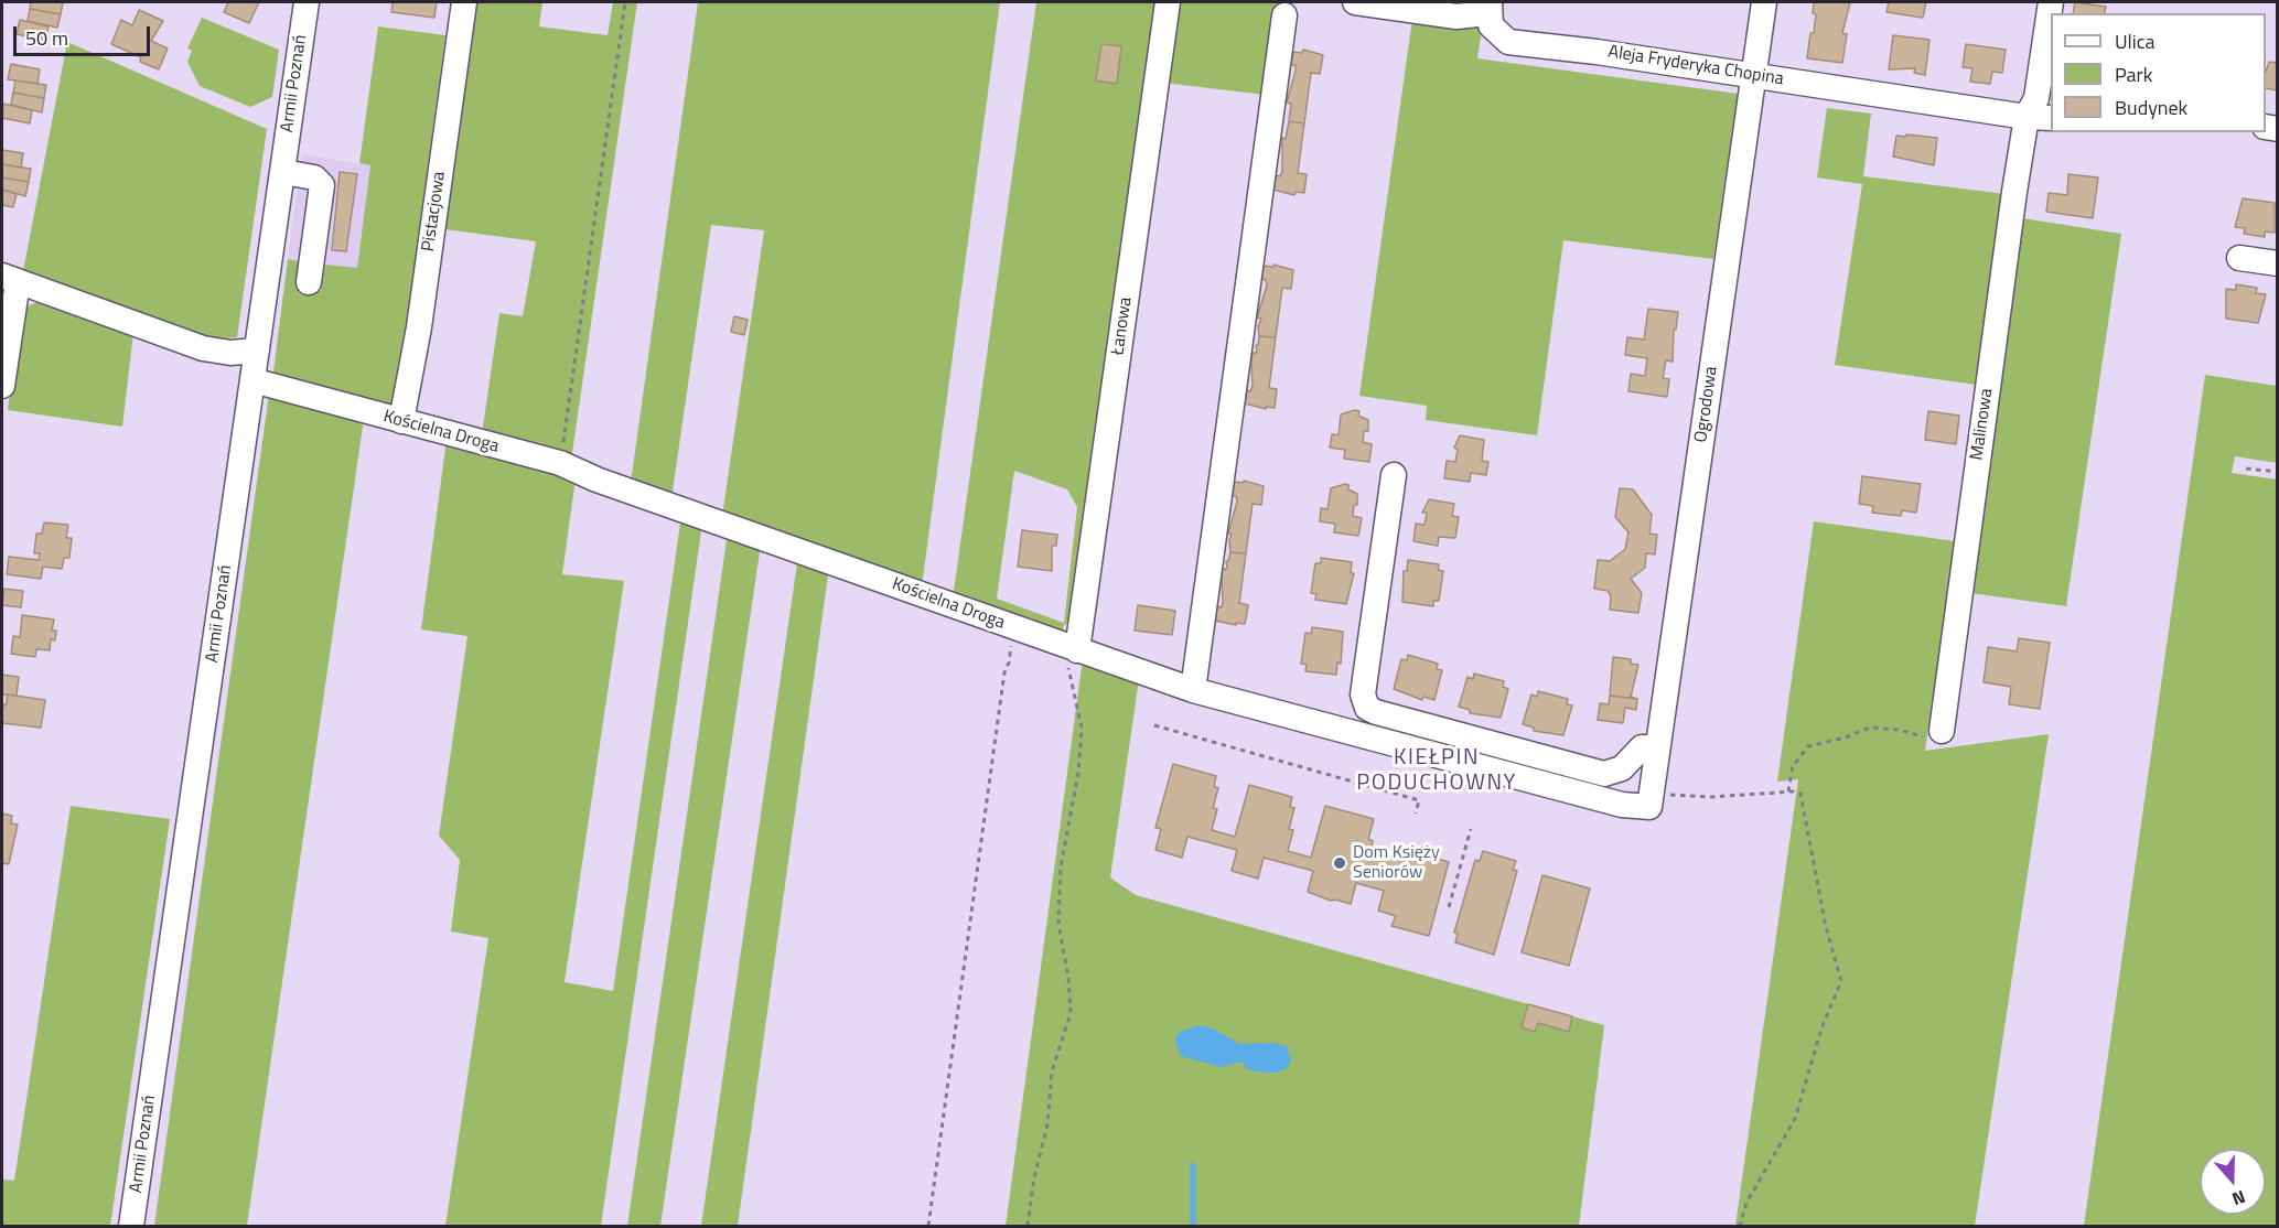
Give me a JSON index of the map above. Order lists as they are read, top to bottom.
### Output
{
  "streets": {
    "street": [
      "Aleja Fryderyka Chopina",
      "Armii Poznań",
      "Pistacjowa",
      "Łanowa",
      "Ogrodowa",
      "Malinowa",
      "Kościelna Droga"
    ]
  },
  "crossings": [
    ["Aleja Fryderyka Chopina", "Ogrodowa"],
    ["Aleja Fryderyka Chopina", "Malinowa"],
    ["Armii Poznań", "Kościelna Droga"],
    ["Pistacjowa", "Kościelna Droga"],
    ["Łanowa", "Kościelna Droga"],
    ["Ogrodowa", "Kościelna Droga"]
  ],
  "districts": ["KIEŁPIN PODUCHOWNY"],
  "places": ["Dom Księży Seniorów"],
  "legend": ["Ulica", "Park", "Budynek"],
  "scale_bar": "50 m",
  "north": "bottom"
}
